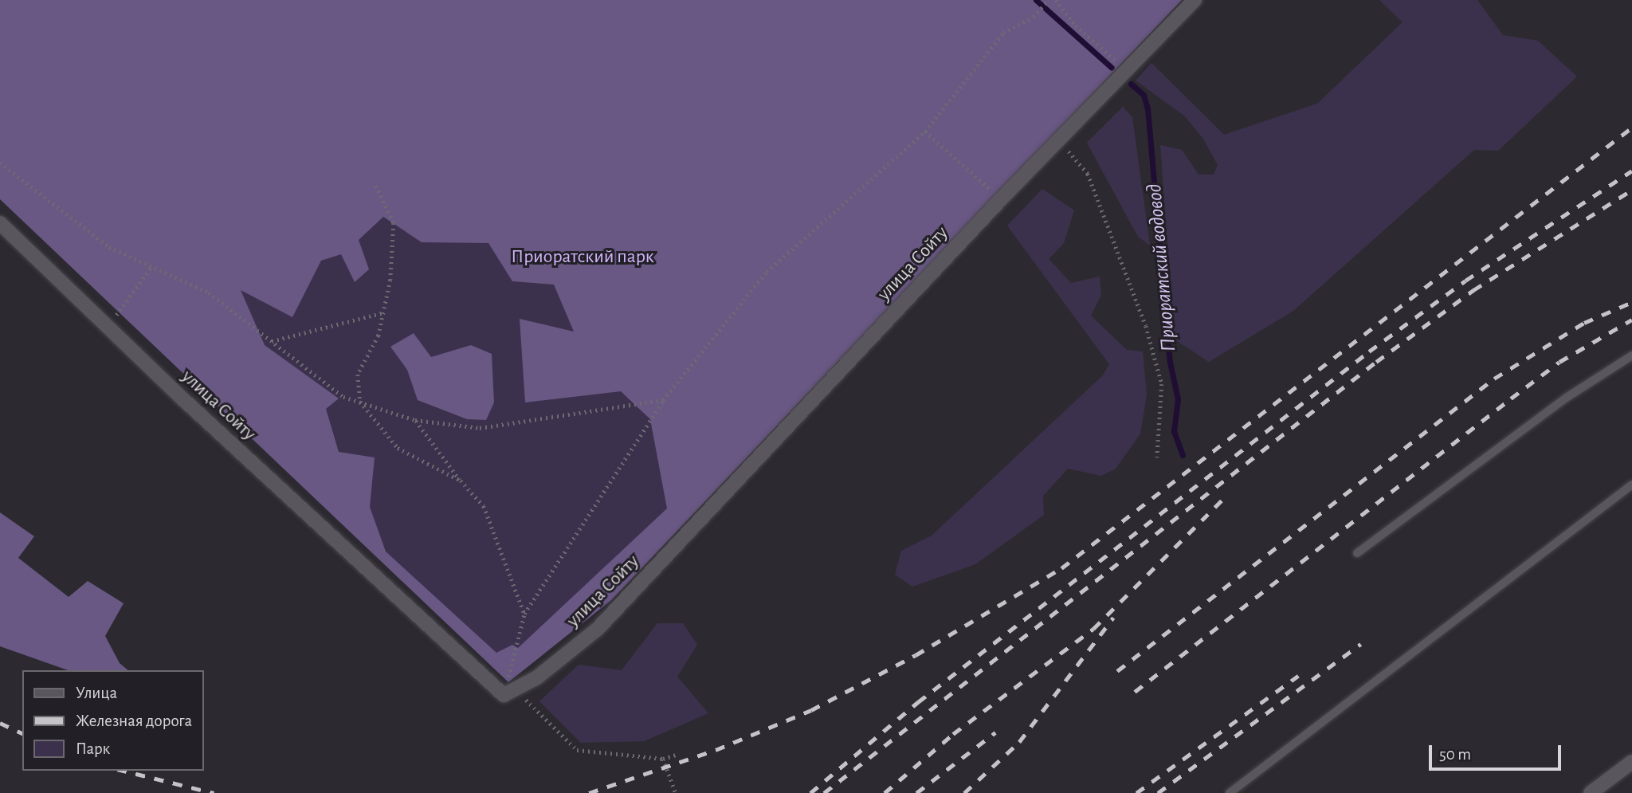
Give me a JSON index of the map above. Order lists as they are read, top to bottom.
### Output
{
  "streets": {
    "street": ["улица Сойту"]
  },
  "water": ["Приоратский водовод"],
  "parks": ["Приоратский парк"],
  "legend": ["Улица", "Железная дорога", "Парк"],
  "scale_bar": "50 m"
}
